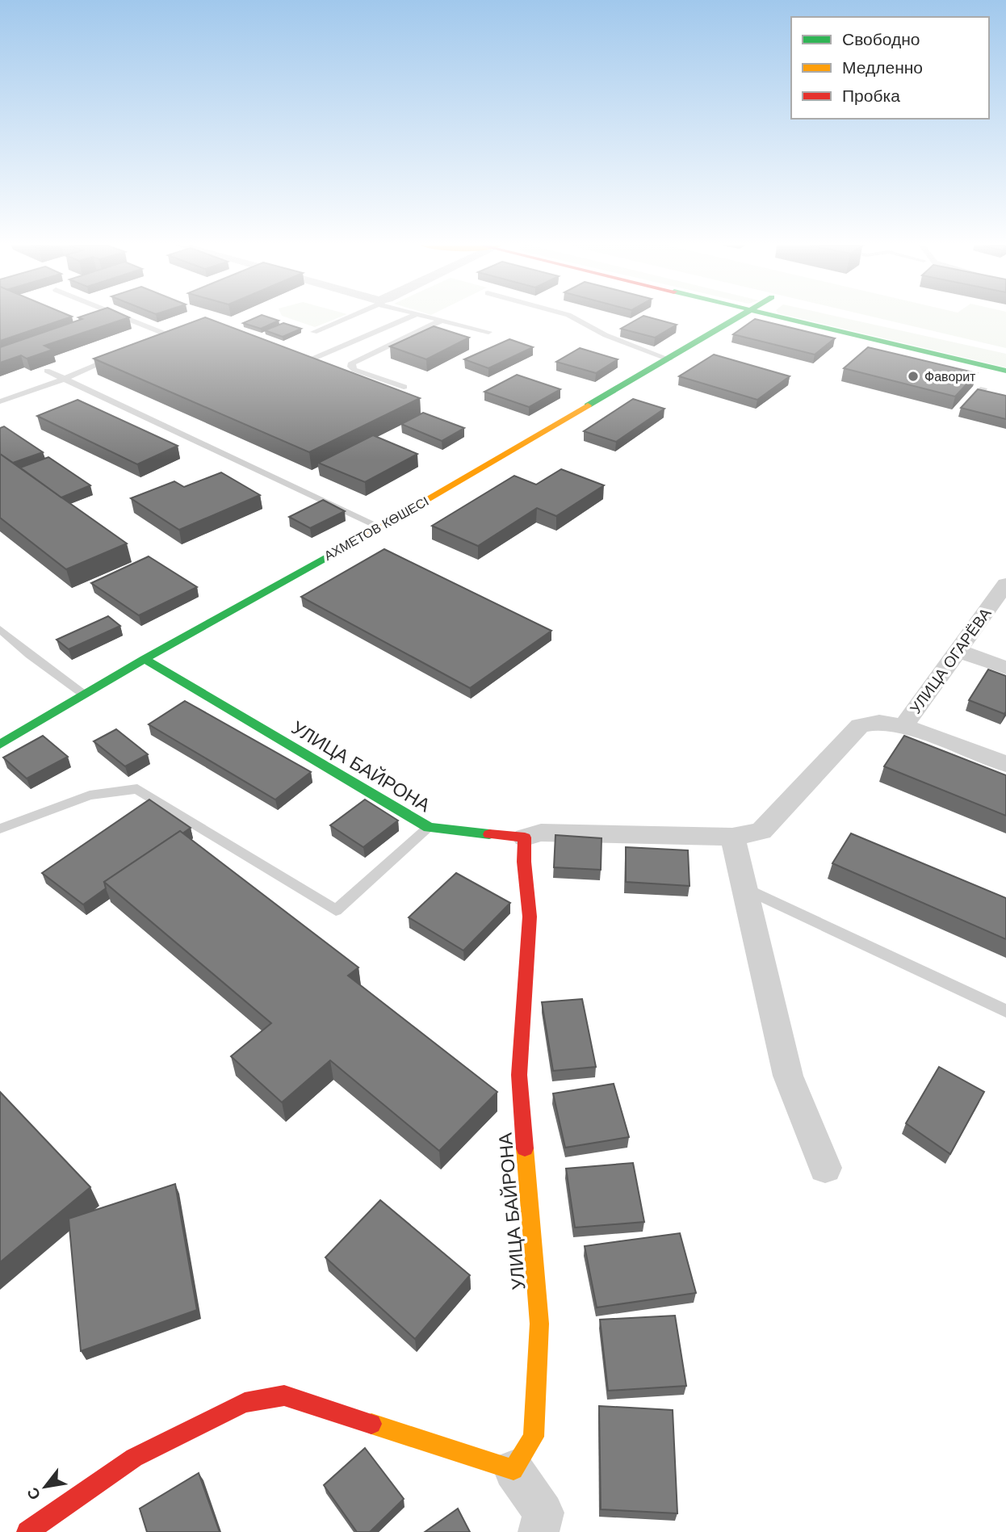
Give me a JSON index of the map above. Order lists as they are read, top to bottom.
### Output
{
  "streets": {
    "street": ["АХМЕТОВ КӨШЕСІ", "УЛИЦА ОГАРЁВА", "УЛИЦА БАЙРОНА"]
  },
  "crossings": [
    ["АХМЕТОВ КӨШЕСІ", "УЛИЦА БАЙРОНА"],
    ["УЛИЦА ОГАРЁВА", "УЛИЦА БАЙРОНА"]
  ],
  "places": ["Фаворит"],
  "legend": ["Свободно", "Медленно", "Пробка"],
  "north": "bottom left"
}
